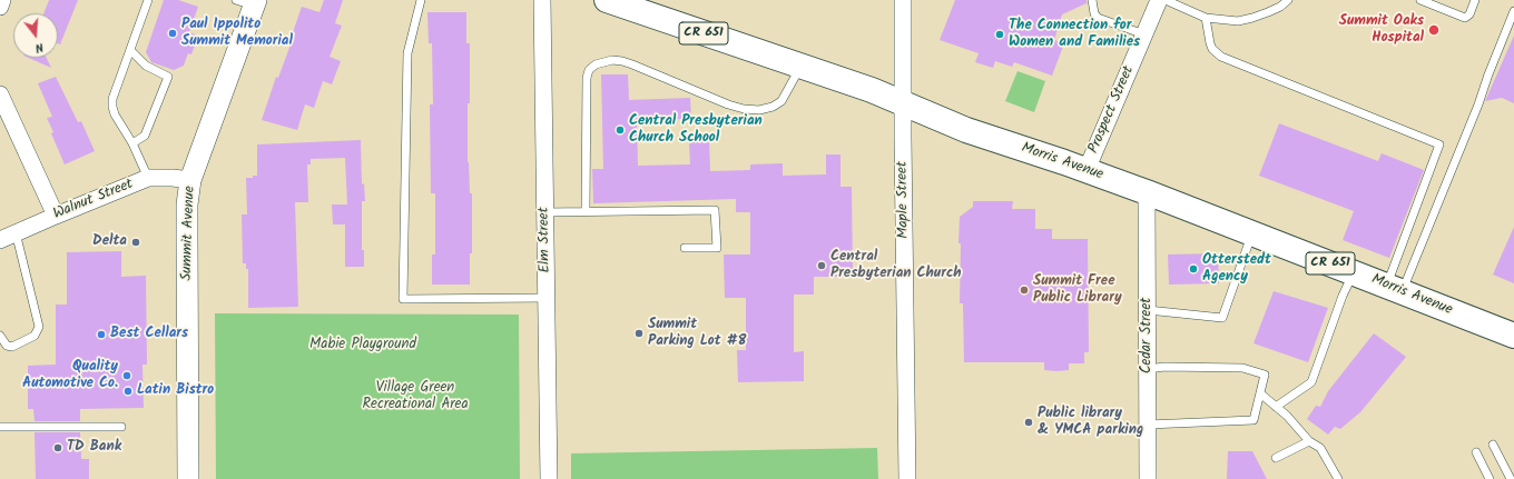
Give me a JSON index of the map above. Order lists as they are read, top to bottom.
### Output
{
  "streets": {
    "main road": ["CR 651", "Morris Avenue"],
    "street": [
      "Prospect Street",
      "Walnut Street",
      "Maple Street",
      "Summit Avenue",
      "Elm Street",
      "Cedar Street"
    ]
  },
  "crossings": [
    ["Prospect Street", "Morris Avenue"],
    ["Morris Avenue", "Maple Street"],
    ["Morris Avenue", "Cedar Street"],
    ["Walnut Street", "Summit Avenue"]
  ],
  "parks": ["Mabie Playground", "Village Green Recreational Area"],
  "places": [
    "Summit Oaks Hospital",
    "Paul Ippolito Summit Memorial",
    "The Connection for Women and Families",
    "Central Presbyterian Church School",
    "Delta",
    "Central Presbyterian Church",
    "Otterstedt Agency",
    "Summit Free Public Library",
    "Summit Parking Lot #8",
    "Best Cellars",
    "Quality Automotive Co.",
    "Latin Bistro",
    "Public library & YMCA parking",
    "TD Bank"
  ],
  "north": "bottom"
}
